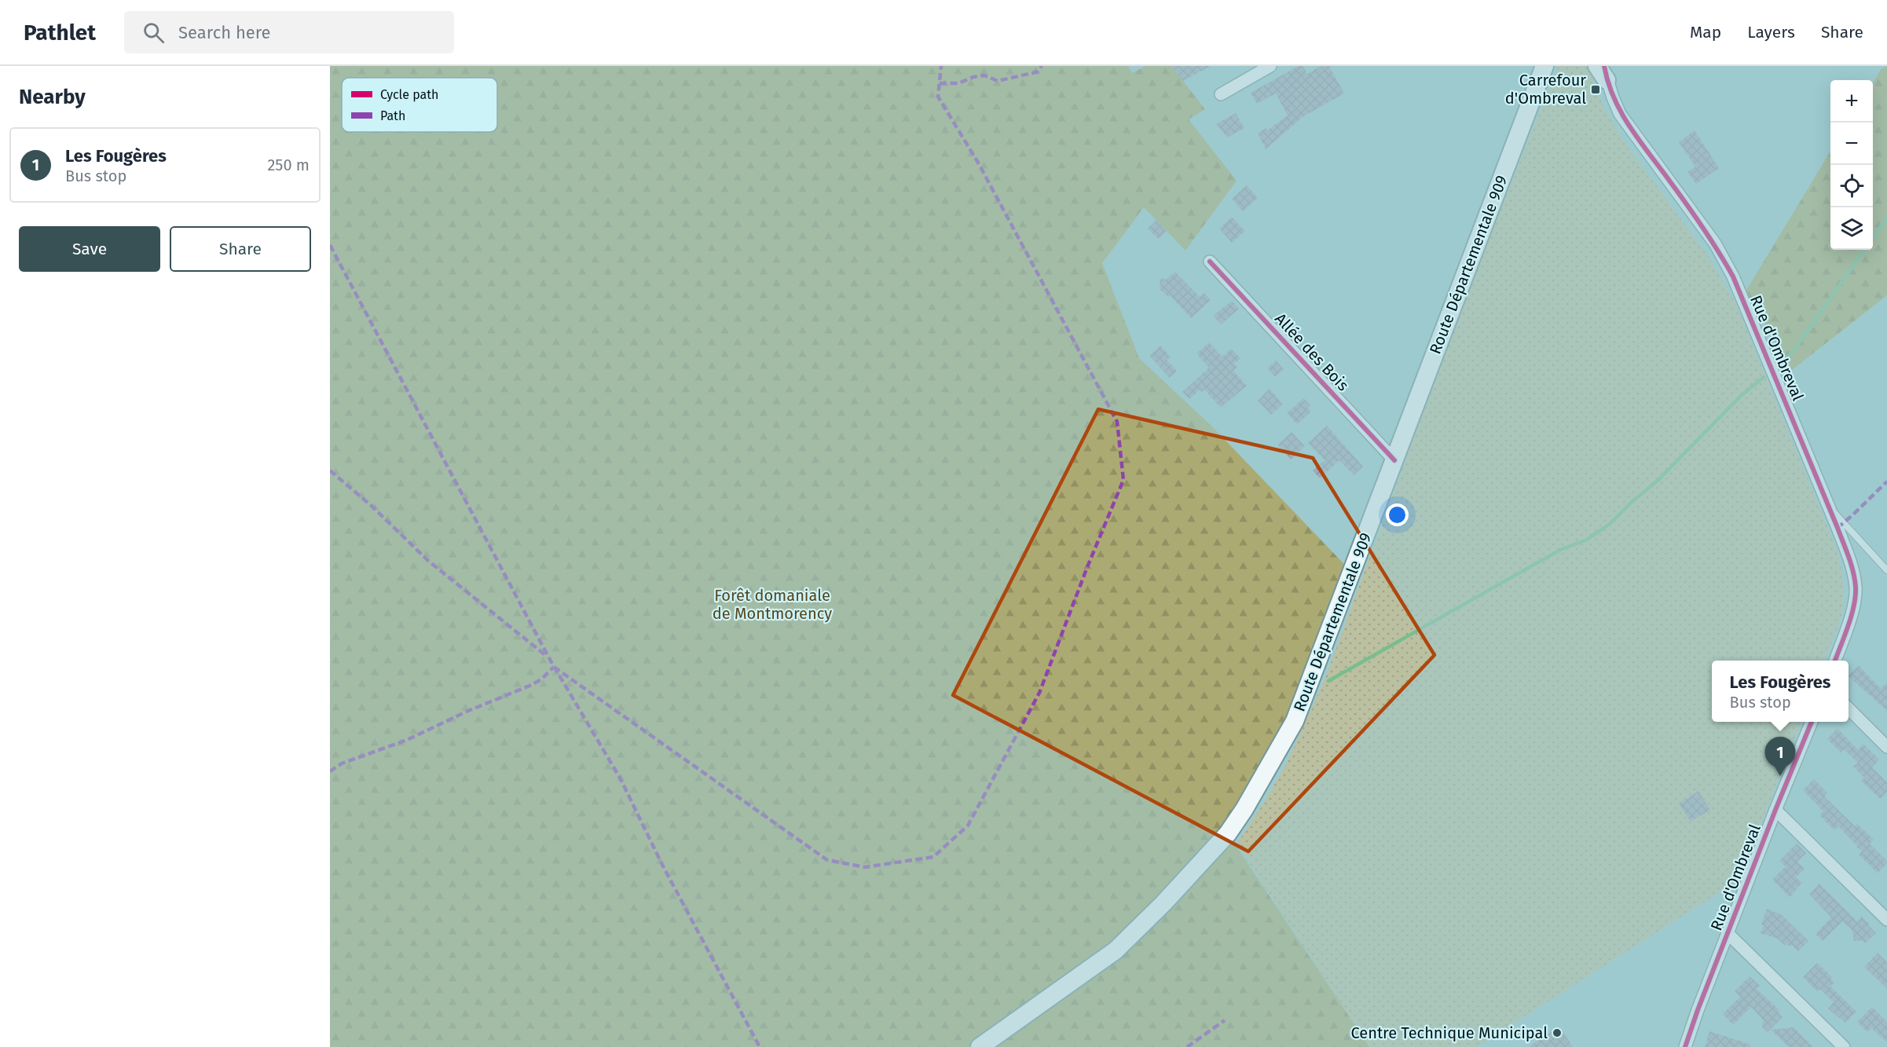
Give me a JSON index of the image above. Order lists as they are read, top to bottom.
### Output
{
  "streets": {
    "main road": ["Route Départementale 909"],
    "street": ["Rue d'Ombreval", "Allée des Bois"]
  },
  "crossings": [
    ["Route Départementale 909", "Allée des Bois"]
  ],
  "parks": ["Forêt domaniale de Montmorency"],
  "places": {
    "transit": ["Carrefour d'Ombreval"],
    "other": ["Centre Technique Municipal"]
  },
  "legend": ["Cycle path", "Path"],
  "page": {
    "header": "Pathlet",
    "search": "Search here",
    "nav": ["Map", "Layers", "Share"],
    "heading": "Nearby",
    "map_buttons": ["+", "−"],
    "list": [
      {
        "mark": "1",
        "name": "Les Fougères",
        "note": "Bus stop",
        "value": "250 m"
      }
    ],
    "buttons": ["Save", "Share"],
    "popup": ["Les Fougères", "Bus stop"],
    "pins": "1"
  }
}
